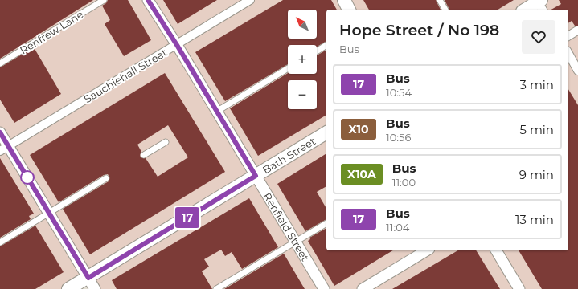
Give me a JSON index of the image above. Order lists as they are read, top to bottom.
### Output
{
  "streets": {
    "street": ["Sauchiehall Street", "Bath Street", "Renfield Street"],
    "lane": ["Renfrew Lane"]
  },
  "crossings": [
    ["Sauchiehall Street", "Renfield Street"],
    ["Bath Street", "Renfield Street"]
  ],
  "lines": ["bus line 17"],
  "north": "top left",
  "page": {
    "on_map": "17",
    "map_buttons": ["+", "−"],
    "heading": ["Hope Street / No 198", "Bus"],
    "list": [
      {
        "mark": "17",
        "name": "Bus",
        "note": "10:54",
        "value": "3 min"
      },
      {
        "mark": "X10",
        "name": "Bus",
        "note": "10:56",
        "value": "5 min"
      },
      {
        "mark": "X10A",
        "name": "Bus",
        "note": "11:00",
        "value": "9 min"
      },
      {
        "mark": "17",
        "name": "Bus",
        "note": "11:04",
        "value": "13 min"
      }
    ]
  }
}
